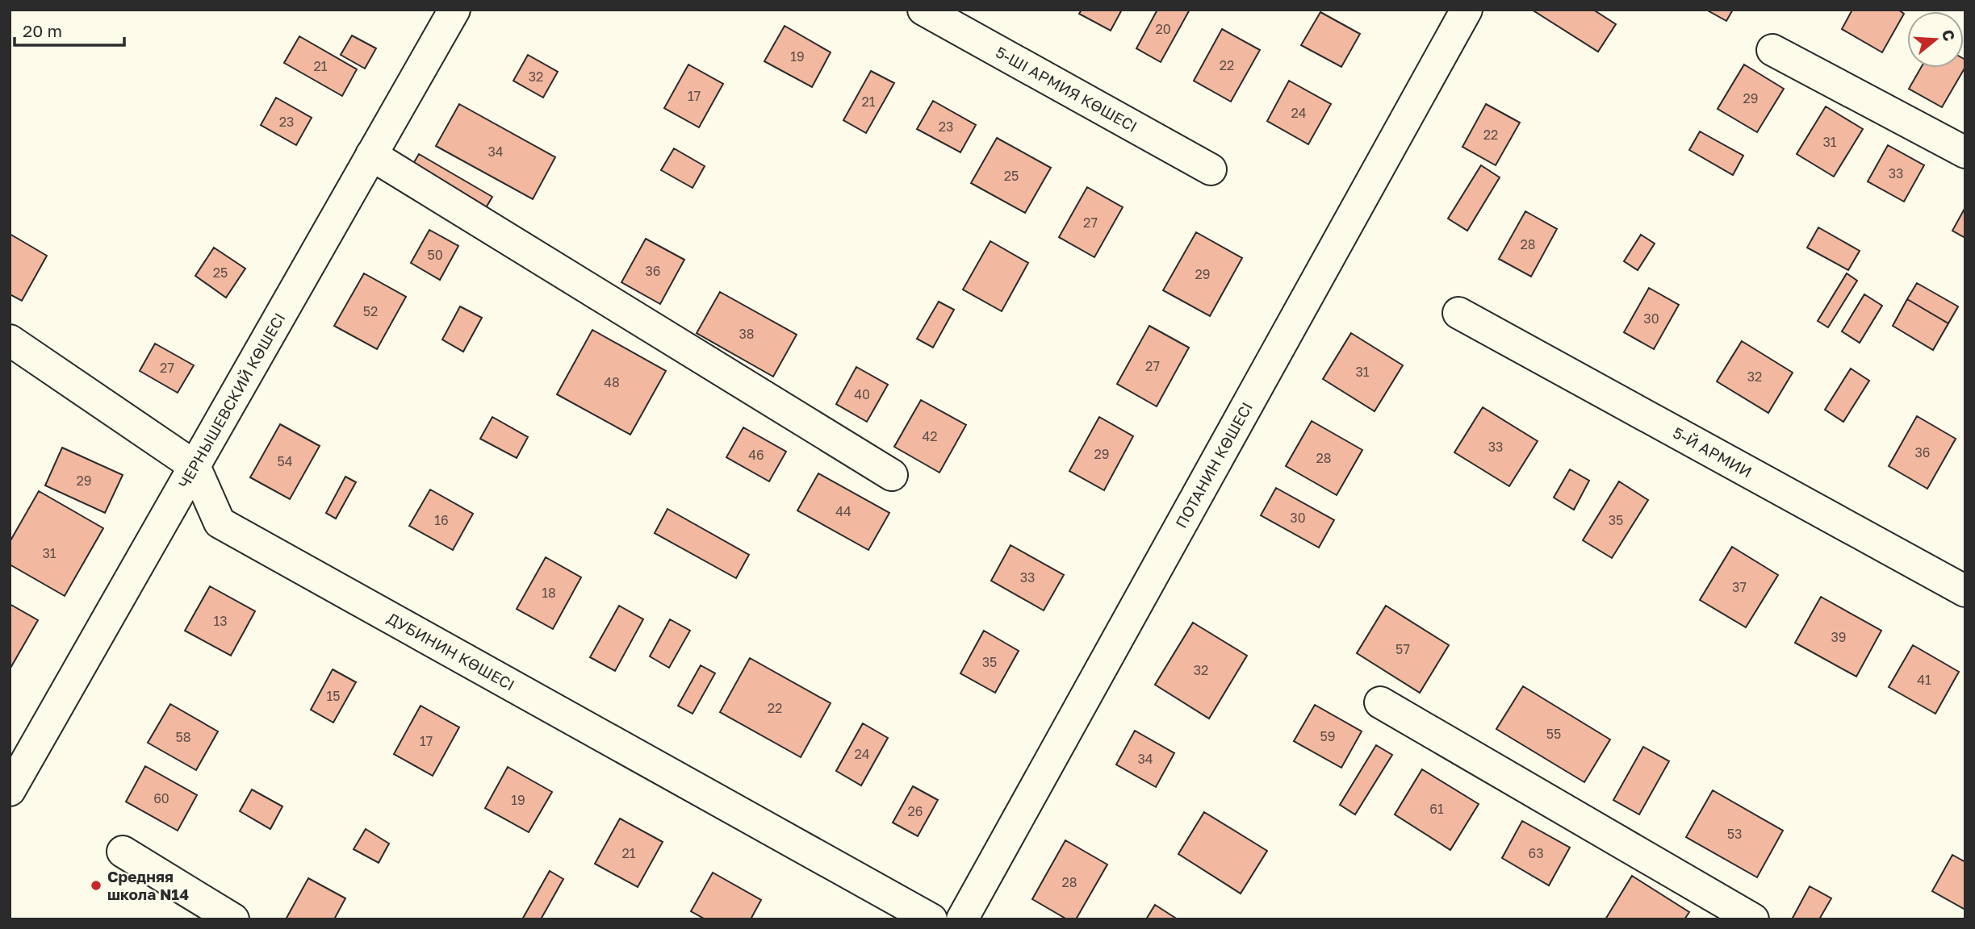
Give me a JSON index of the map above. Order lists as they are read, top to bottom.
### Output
{
  "streets": {
    "street": [
      "5-ШІ АРМИЯ КӨШЕСІ",
      "ЧЕРНЫШЕВСКИЙ КӨШЕСІ",
      "5-Й АРМИИ",
      "ПОТАНИН КӨШЕСІ",
      "ДУБИНИН КӨШЕСІ"
    ]
  },
  "crossings": [
    ["ЧЕРНЫШЕВСКИЙ КӨШЕСІ", "ДУБИНИН КӨШЕСІ"]
  ],
  "places": ["Средняя школа N14"],
  "house_numbers": [
    "20",
    "19",
    "22",
    "21",
    "32",
    "17",
    "29",
    "21",
    "24",
    "23",
    "23",
    "22",
    "31",
    "34",
    "33",
    "25",
    "27",
    "28",
    "50",
    "36",
    "25",
    "29",
    "52",
    "30",
    "38",
    "27",
    "27",
    "31",
    "32",
    "48",
    "40",
    "42",
    "33",
    "36",
    "29",
    "46",
    "28",
    "54",
    "29",
    "44",
    "30",
    "16",
    "35",
    "31",
    "33",
    "37",
    "18",
    "13",
    "39",
    "57",
    "35",
    "32",
    "41",
    "15",
    "22",
    "55",
    "59",
    "58",
    "17",
    "24",
    "34",
    "60",
    "19",
    "61",
    "26",
    "53",
    "21",
    "63",
    "28"
  ],
  "scale_bar": "20 m",
  "north": "right"
}
